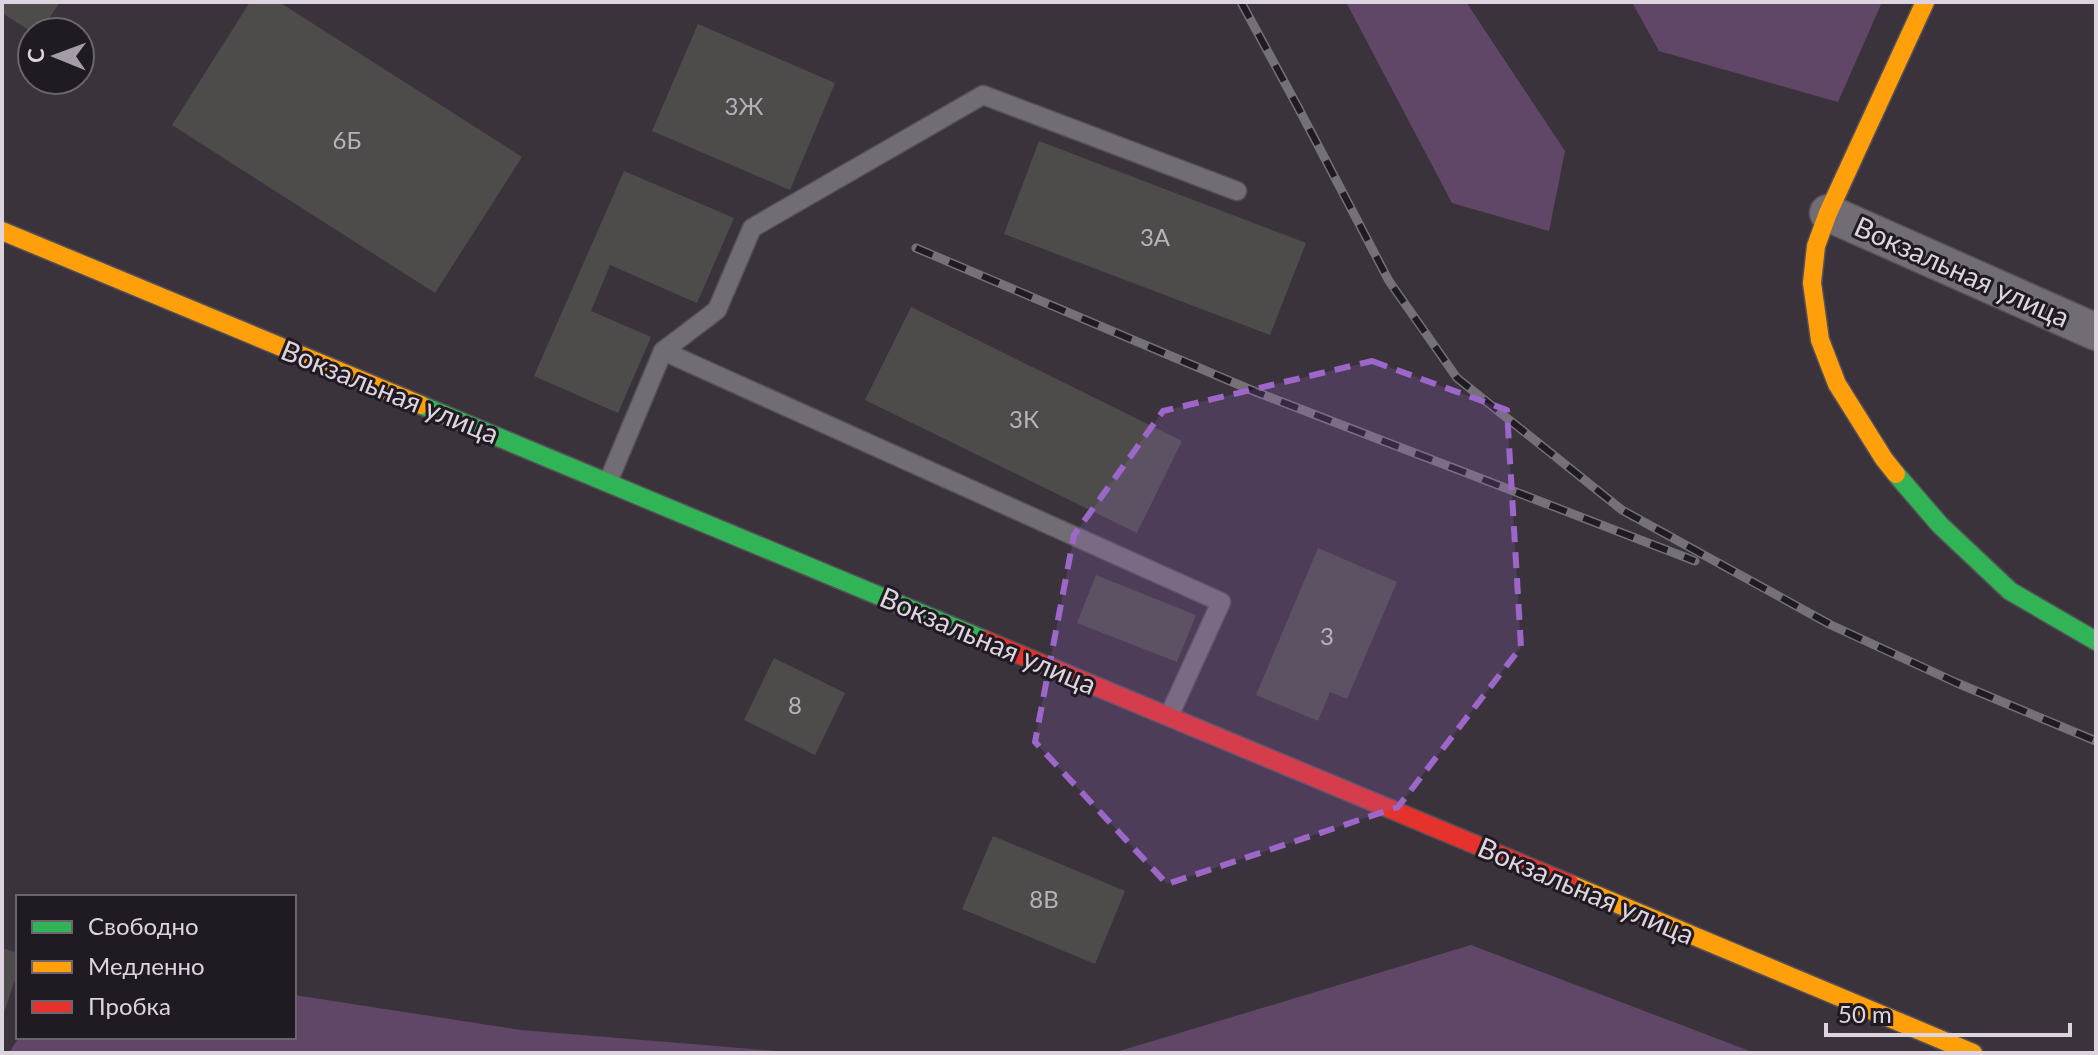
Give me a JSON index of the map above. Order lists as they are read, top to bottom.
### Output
{
  "streets": {
    "street": ["Вокзальная улица"]
  },
  "house_numbers": [
    "3Ж",
    "6Б",
    "3А",
    "3К",
    "3",
    "8",
    "8В"
  ],
  "legend": ["Свободно", "Медленно", "Пробка"],
  "scale_bar": "50 m",
  "north": "left"
}
